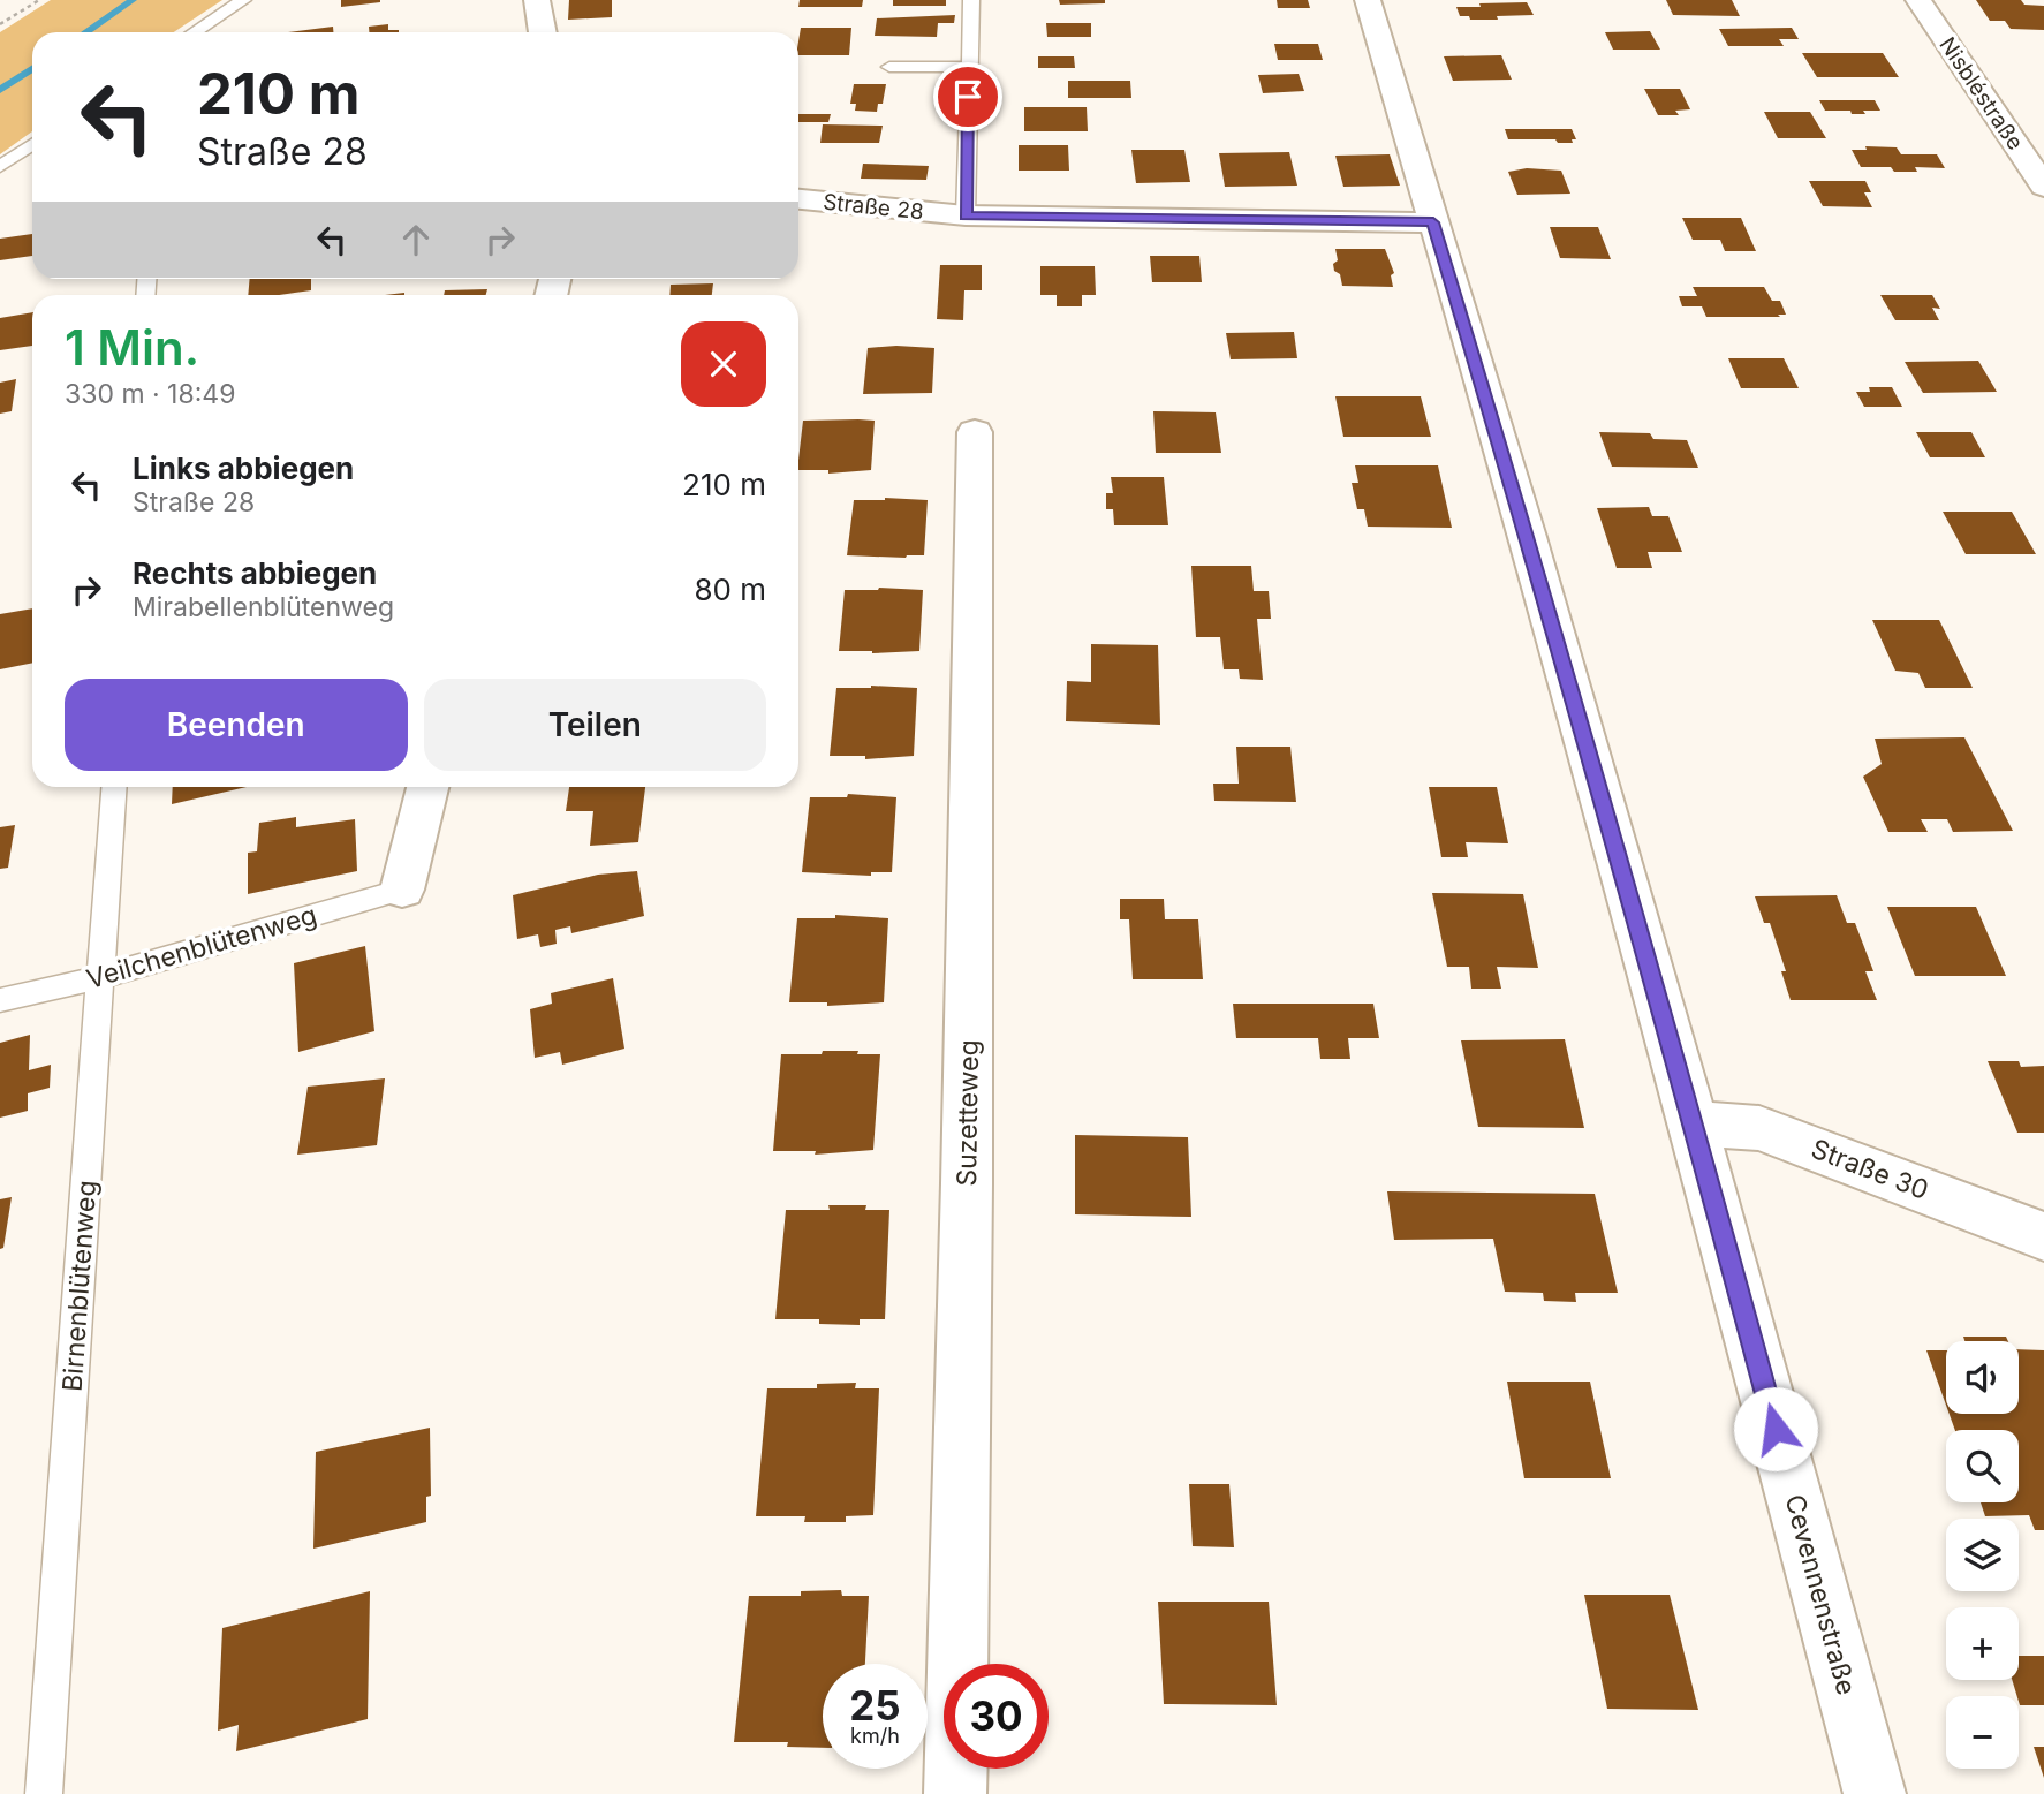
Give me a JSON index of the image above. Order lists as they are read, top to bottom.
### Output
{
  "streets": {
    "street": [
      "Nisbléstraße",
      "Straße 28",
      "Suzetteweg",
      "Straße 30",
      "Cevennenstraße"
    ],
    "lane": ["Veilchenblütenweg", "Birnenblütenweg"]
  },
  "crossings": [
    ["Straße 28", "Cevennenstraße"],
    ["Veilchenblütenweg", "Birnenblütenweg"],
    ["Straße 30", "Cevennenstraße"]
  ],
  "page": {
    "turn": ["210 m", "Straße 28"],
    "heading": ["1 Min.", "330 m · 18:49"],
    "list": [
      {
        "name": "Links abbiegen",
        "note": "Straße 28",
        "value": "210 m"
      },
      {
        "name": "Rechts abbiegen",
        "note": "Mirabellenblütenweg",
        "value": "80 m"
      }
    ],
    "buttons": ["Beenden", "Teilen"],
    "map_buttons": ["+", "−"],
    "speed": "25 km/h",
    "limit": "30"
  }
}
